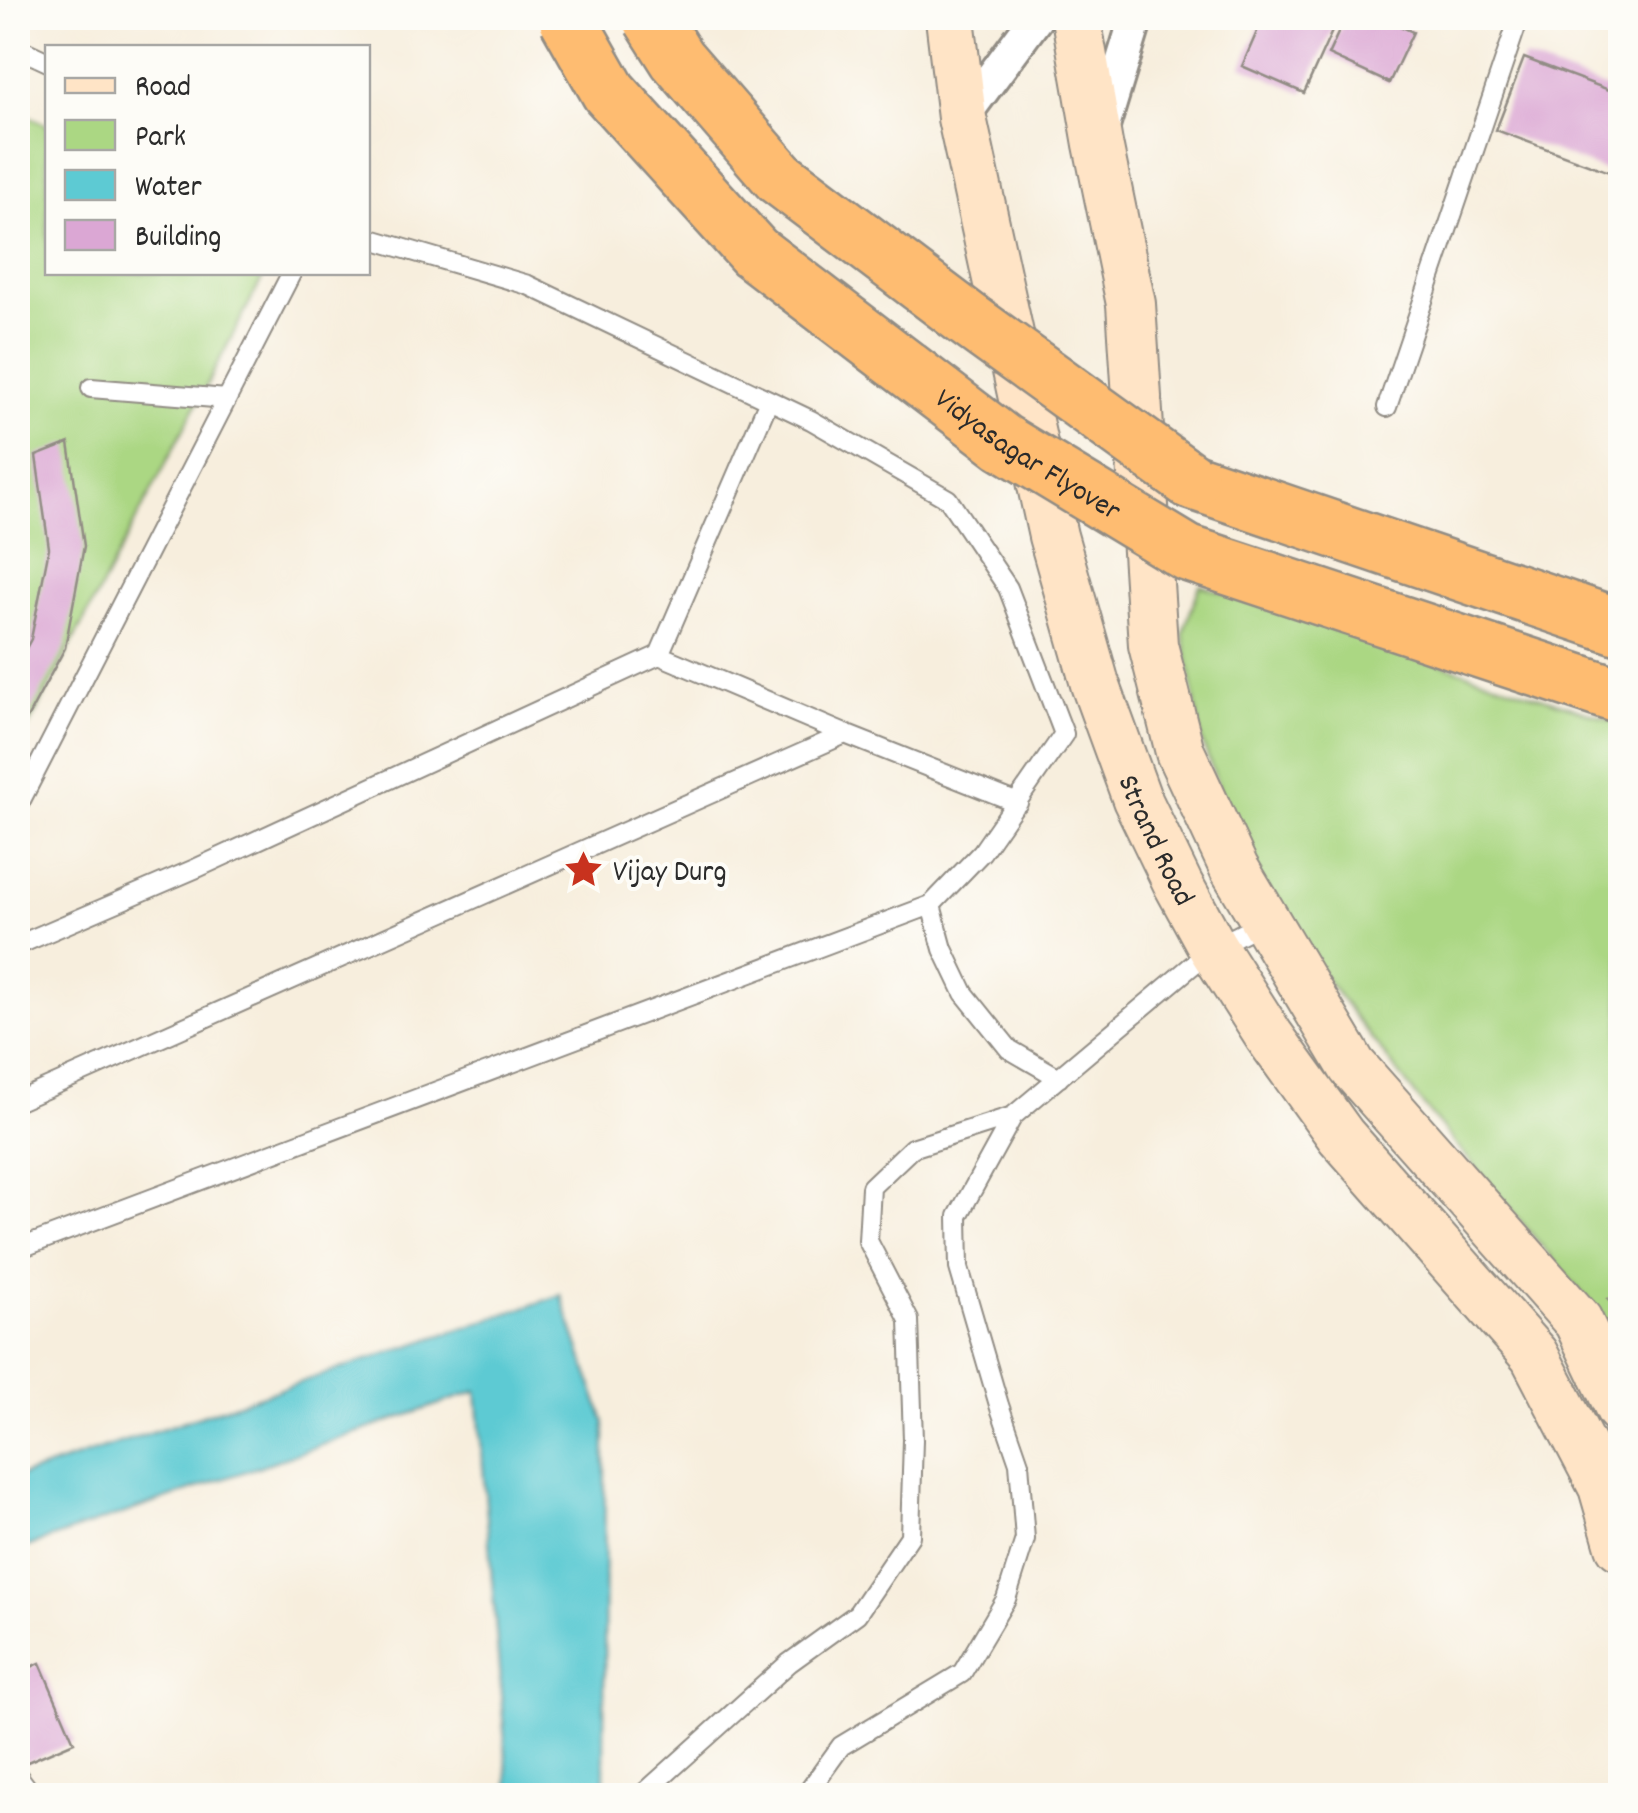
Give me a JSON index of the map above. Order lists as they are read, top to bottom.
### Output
{
  "streets": {
    "highway": ["Vidyasagar Flyover"],
    "main road": ["Strand Road"]
  },
  "places": {
    "place": ["Vijay Durg"]
  },
  "legend": [
    "Road",
    "Park",
    "Water",
    "Building"
  ]
}
